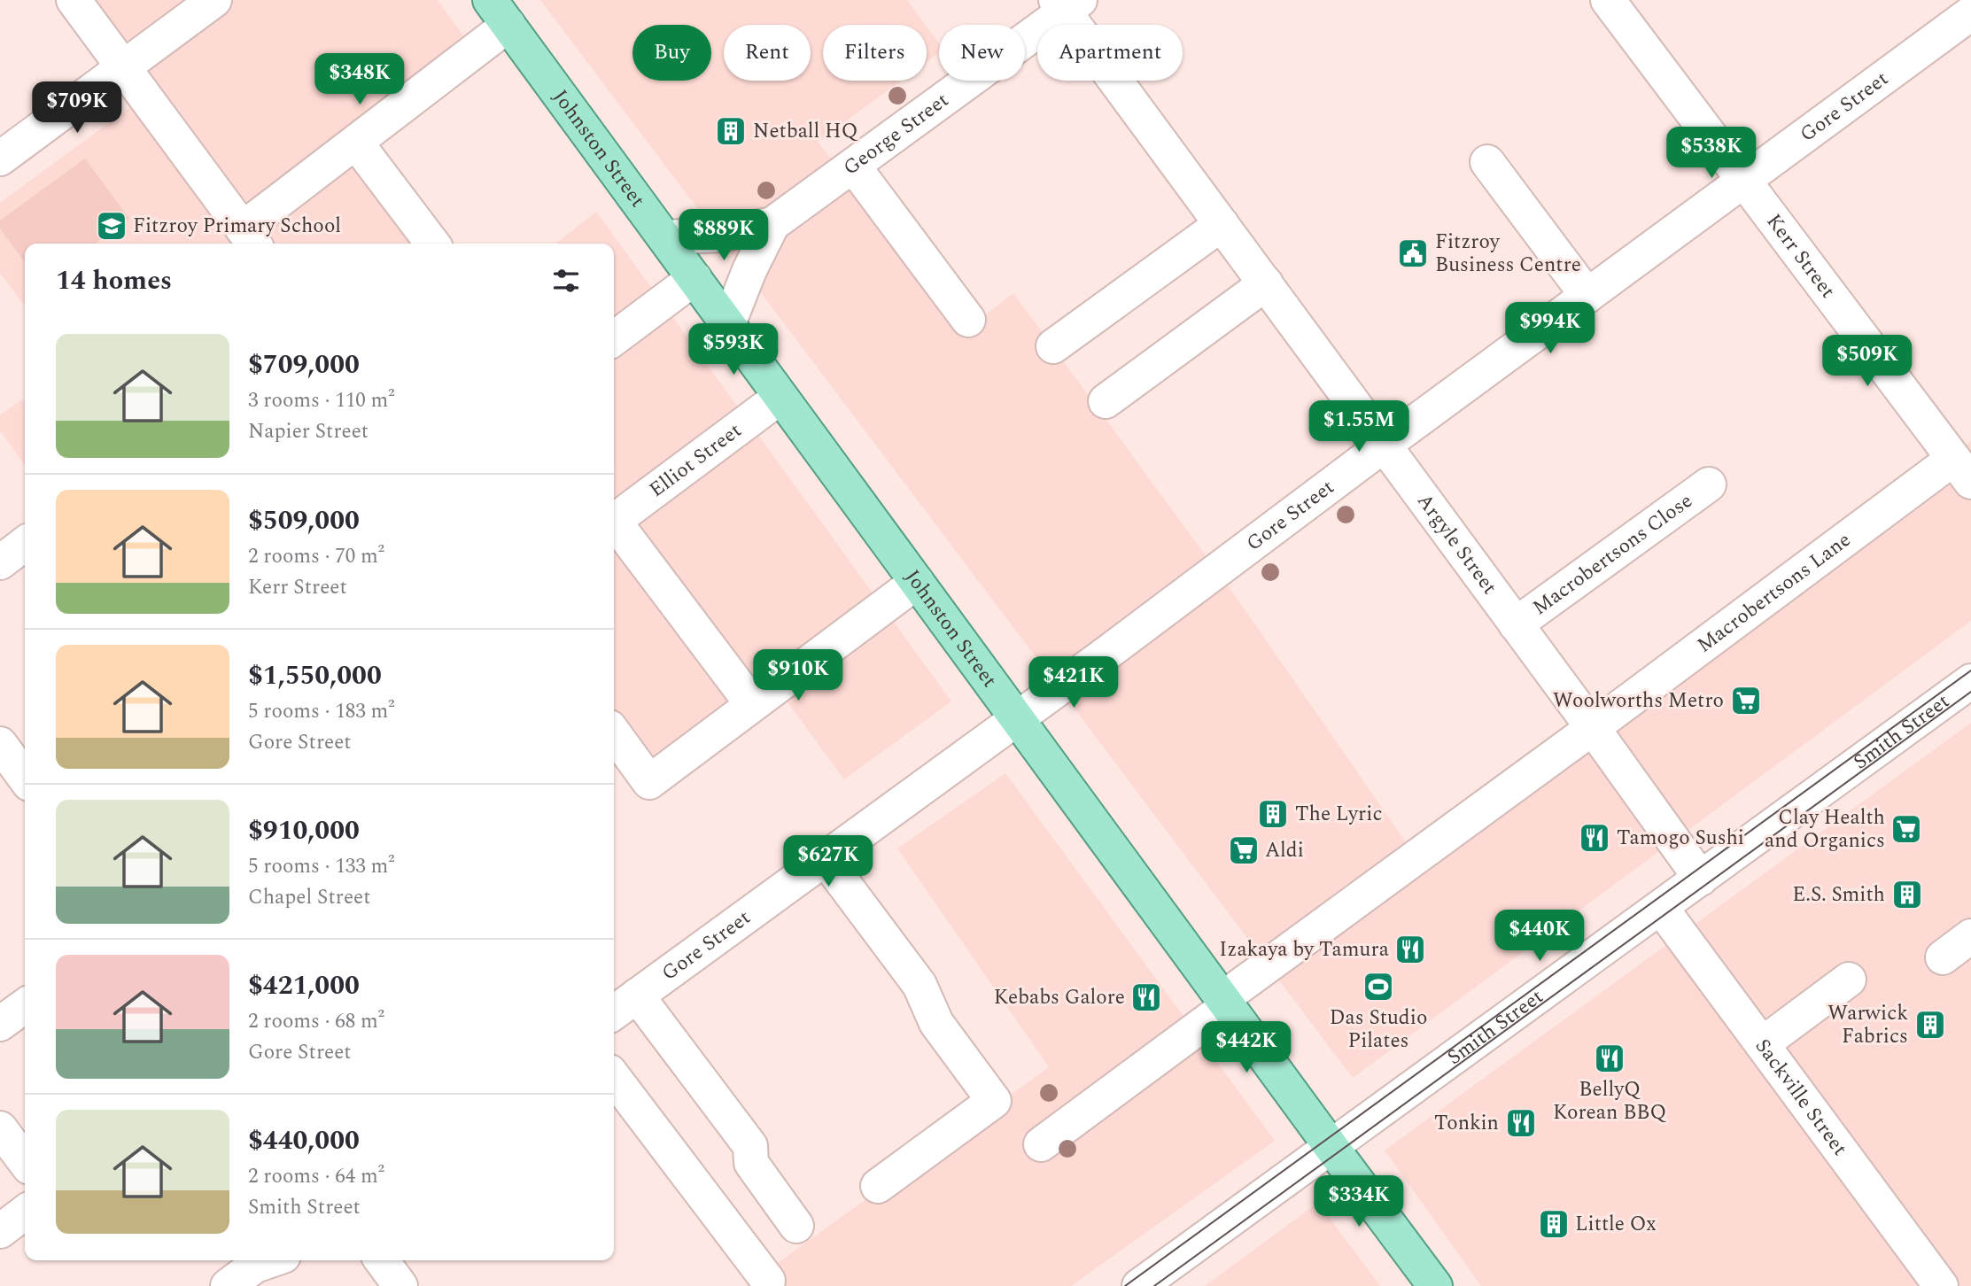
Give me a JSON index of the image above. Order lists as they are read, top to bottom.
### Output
{
  "streets": {
    "main road": ["Johnston Street"],
    "street": [
      "Gore Street",
      "George Street",
      "Kerr Street",
      "Elliot Street",
      "Argyle Street",
      "Macrobertsons Close",
      "Macrobertsons Lane",
      "Smith Street",
      "Sackville Street"
    ]
  },
  "crossings": [
    ["Gore Street", "Johnston Street"],
    ["Gore Street", "Kerr Street"],
    ["Gore Street", "Argyle Street"],
    ["George Street", "Johnston Street"],
    ["George Street", "Argyle Street"],
    ["Johnston Street", "Elliot Street"],
    ["Johnston Street", "Macrobertsons Lane"],
    ["Johnston Street", "Smith Street"],
    ["Kerr Street", "Macrobertsons Lane"],
    ["Argyle Street", "Macrobertsons Close"],
    ["Argyle Street", "Macrobertsons Lane"],
    ["Argyle Street", "Smith Street"],
    ["Smith Street", "Sackville Street"]
  ],
  "places": {
    "building": [
      "Netball HQ",
      "The Lyric",
      "E.S. Smith",
      "Warwick Fabrics",
      "Little Ox"
    ],
    "school or university": ["Fitzroy Primary School"],
    "public building": ["Fitzroy Business Centre"],
    "supermarket": ["Woolworths Metro", "Clay Health and Organics", "Aldi"],
    "restaurant": [
      "Tamogo Sushi",
      "Izakaya by Tamura",
      "Kebabs Galore",
      "BellyQ Korean BBQ",
      "Tonkin"
    ],
    "sports": ["Das Studio Pilates"]
  },
  "page": {
    "chip": [
      "Buy",
      "Rent",
      "Filters",
      "New",
      "Apartment"
    ],
    "price": [
      "$348K",
      "$709K",
      "$538K",
      "$889K",
      "$994K",
      "$593K",
      "$509K",
      "$1.55M",
      "$910K",
      "$421K",
      "$627K",
      "$440K",
      "$442K",
      "$334K"
    ],
    "heading": "14 homes",
    "list": [
      {
        "name": "$709,000",
        "note": "3 rooms · 110 m² · Napier Street"
      },
      {
        "name": "$509,000",
        "note": "2 rooms · 70 m² · Kerr Street"
      },
      {
        "name": "$1,550,000",
        "note": "5 rooms · 183 m² · Gore Street"
      },
      {
        "name": "$910,000",
        "note": "5 rooms · 133 m² · Chapel Street"
      },
      {
        "name": "$421,000",
        "note": "2 rooms · 68 m² · Gore Street"
      },
      {
        "name": "$440,000",
        "note": "2 rooms · 64 m² · Smith Street"
      }
    ]
  }
}
